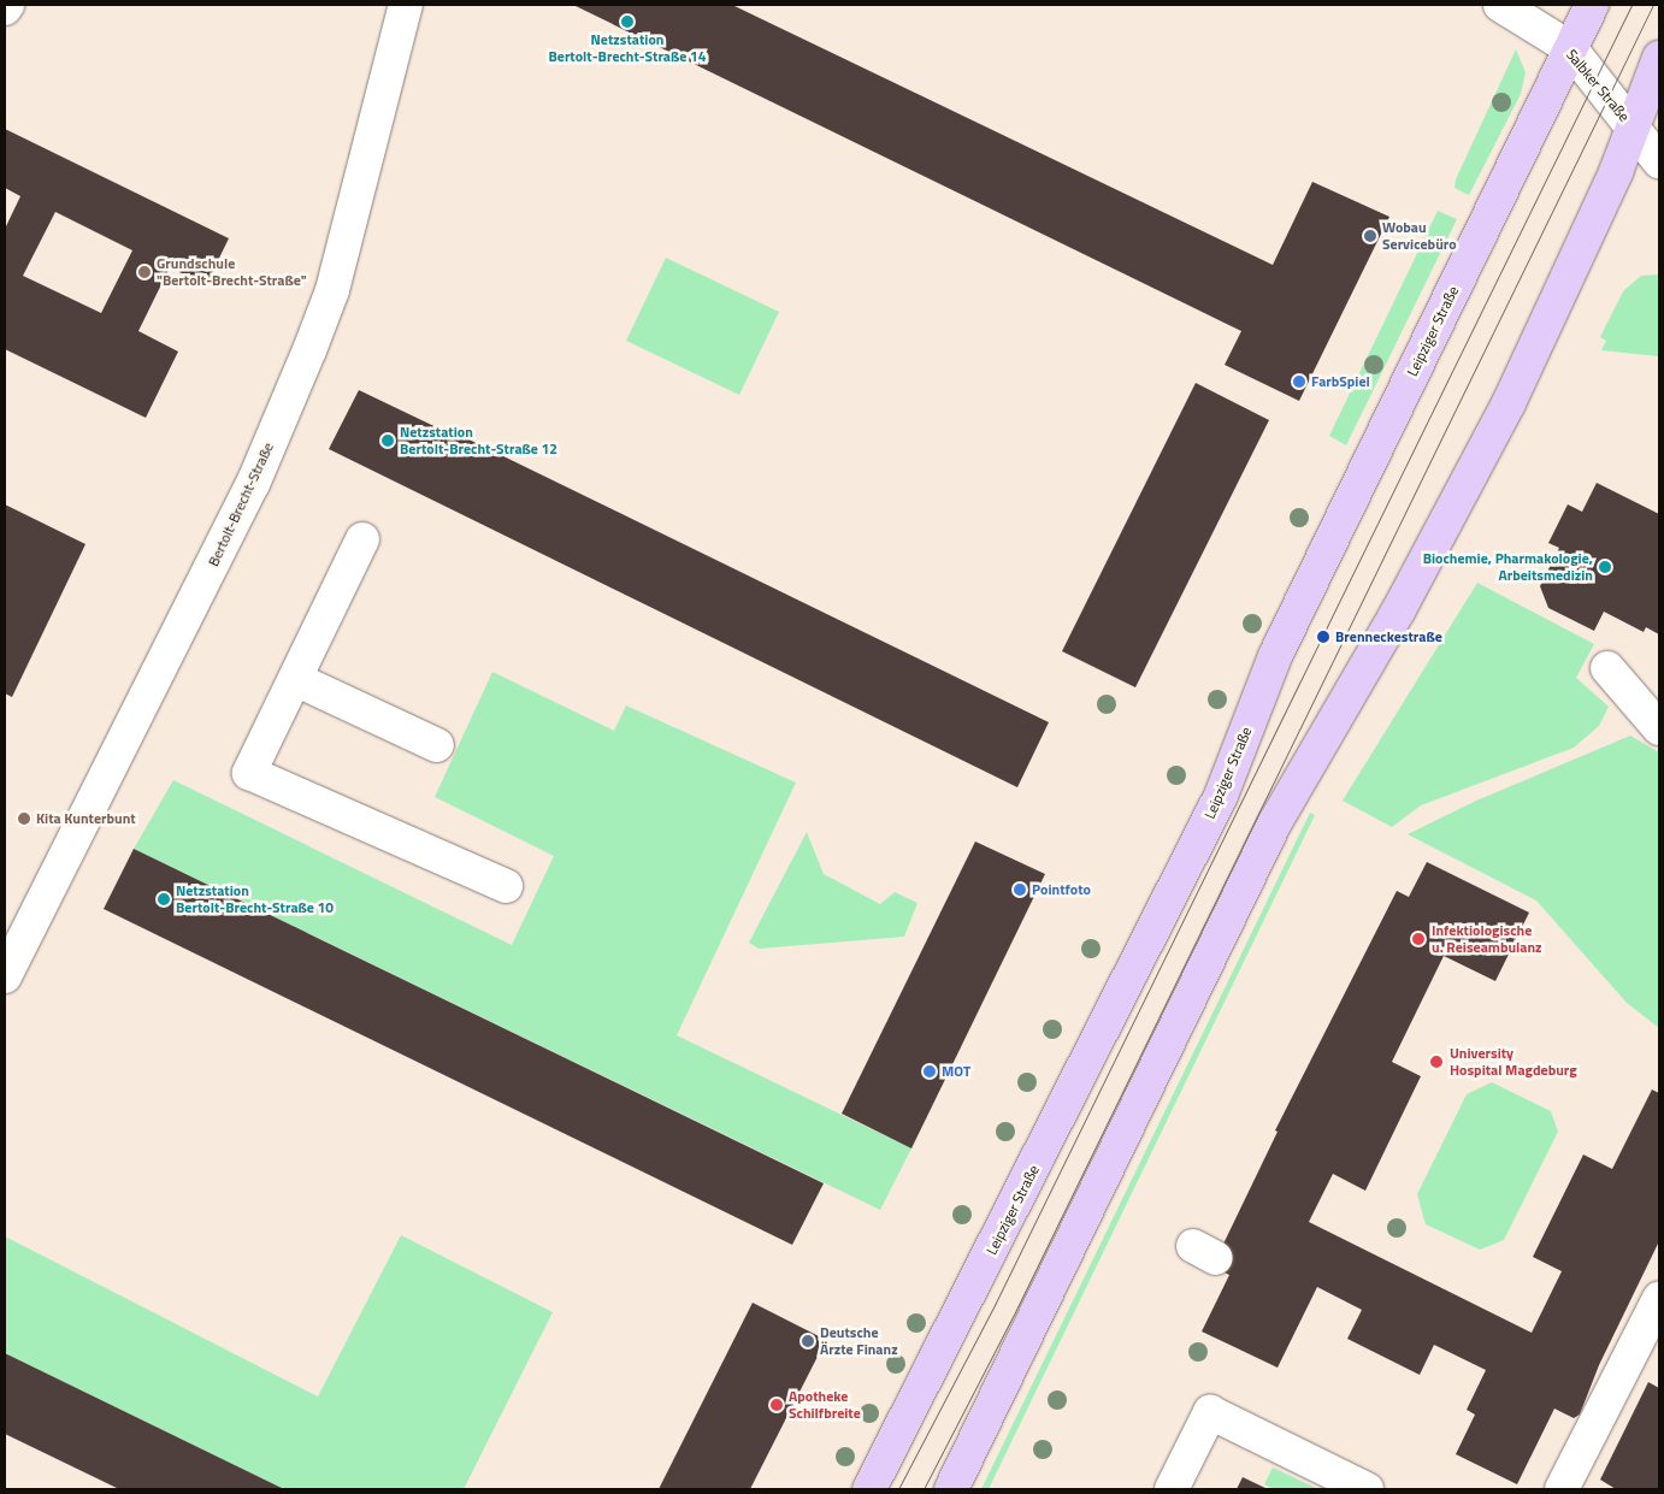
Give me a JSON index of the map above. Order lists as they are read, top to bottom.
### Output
{
  "streets": {
    "main road": ["Leipziger Straße"],
    "street": ["Salbker Straße", "Bertolt-Brecht-Straße"]
  },
  "crossings": [
    ["Salbker Straße", "Leipziger Straße"]
  ],
  "places": [
    "Netzstation Bertolt-Brecht-Straße 14",
    "Wobau Servicebüro",
    "Grundschule \"Bertolt-Brecht-Straße\"",
    "FarbSpiel",
    "Netzstation Bertolt-Brecht-Straße 12",
    "Biochemie, Pharmakologie, Arbeitsmedizin",
    "Brenneckestraße",
    "Kita Kunterbunt",
    "Pointfoto",
    "Netzstation Bertolt-Brecht-Straße 10",
    "Infektiologische u. Reiseambulanz",
    "University Hospital Magdeburg",
    "MOT",
    "Deutsche Ärzte Finanz",
    "Apotheke Schilfbreite"
  ]
}
